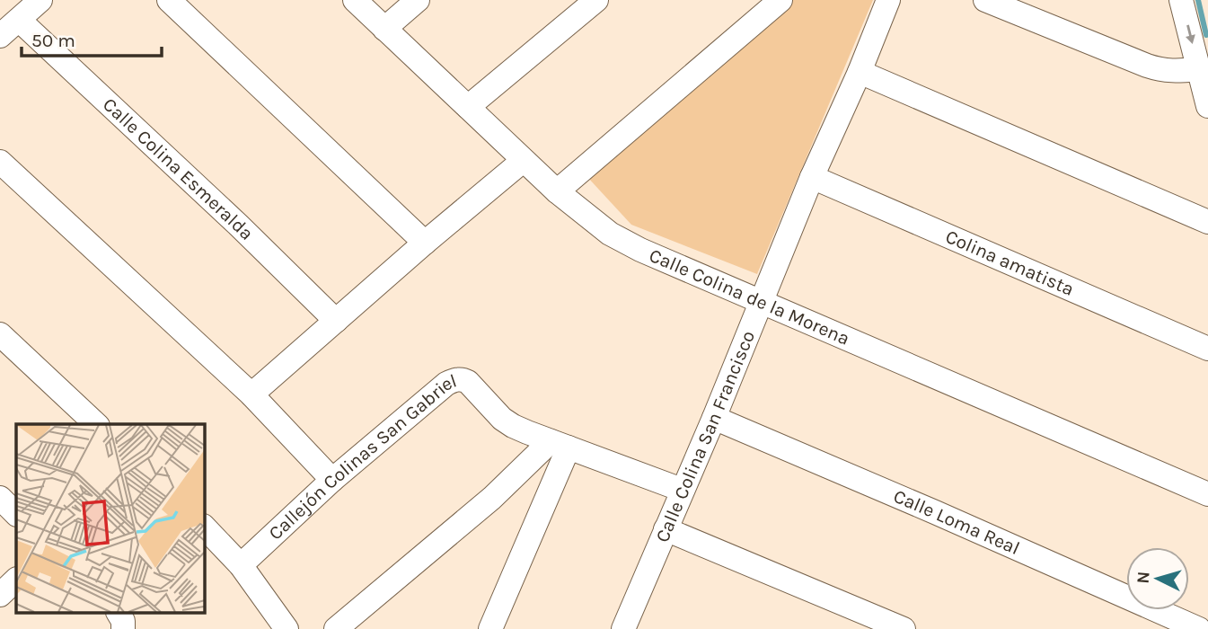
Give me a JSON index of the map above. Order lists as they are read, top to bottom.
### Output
{
  "streets": {
    "street": [
      "Calle Colina Esmeralda",
      "Colina amatista",
      "Calle Colina de la Morena",
      "Calle Colina San Francisco",
      "Callejón Colinas San Gabriel",
      "Calle Loma Real"
    ]
  },
  "crossings": [
    ["Colina amatista", "Calle Colina San Francisco"],
    ["Calle Colina de la Morena", "Calle Colina San Francisco"],
    ["Calle Colina San Francisco", "Callejón Colinas San Gabriel"],
    ["Calle Colina San Francisco", "Calle Loma Real"]
  ],
  "scale_bar": "50 m",
  "north": "left"
}
